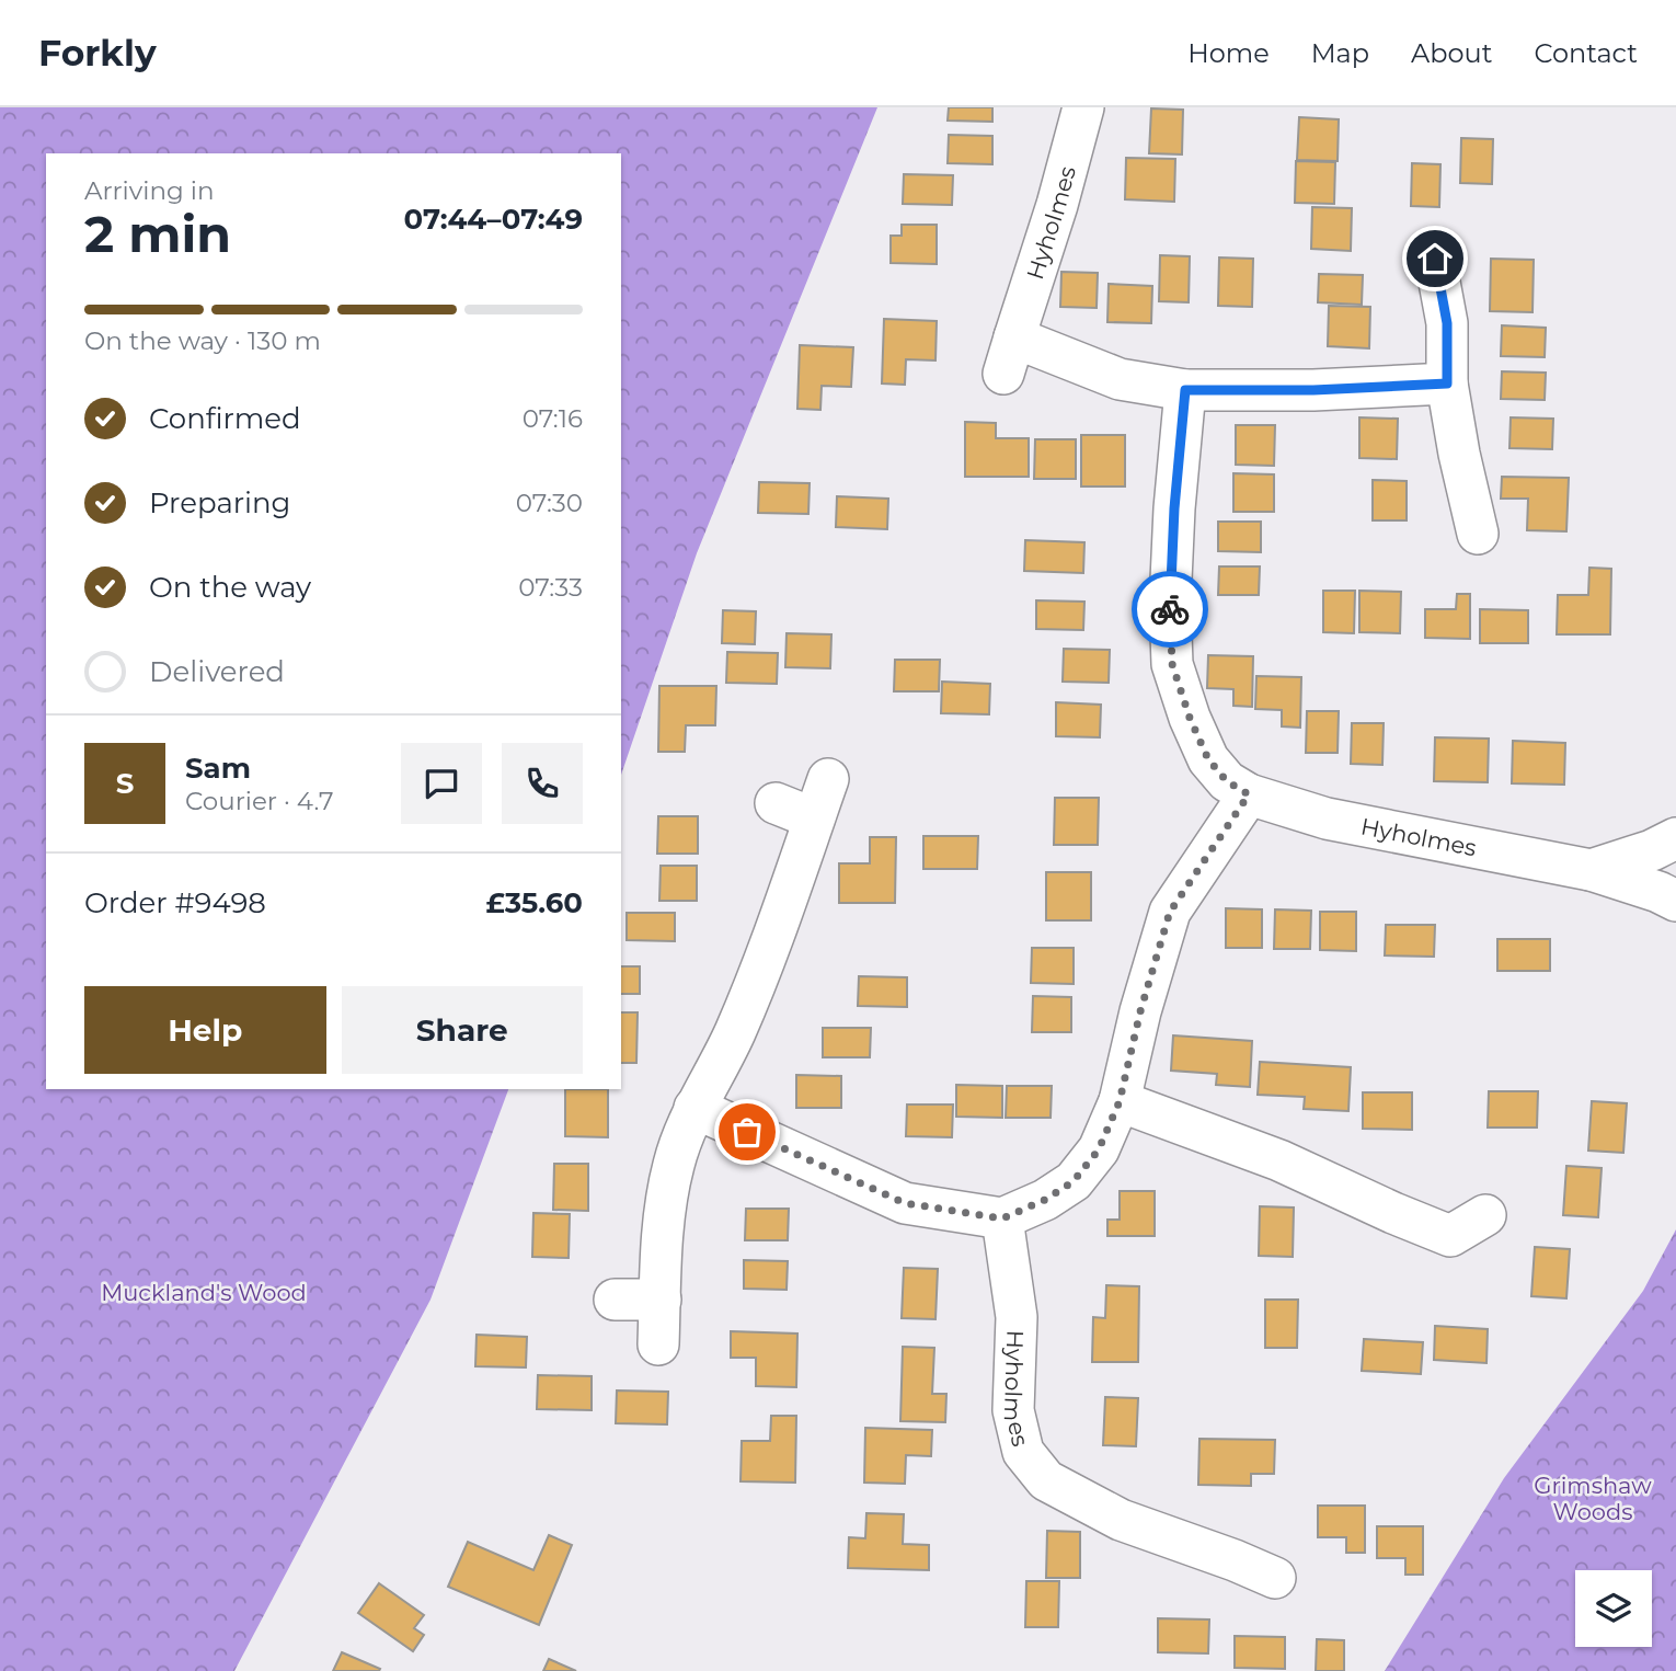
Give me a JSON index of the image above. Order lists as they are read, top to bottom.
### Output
{
  "streets": {
    "street": ["Hyholmes"]
  },
  "parks": ["Muckland's Wood", "Grimshaw Woods"],
  "page": {
    "header": "Forkly",
    "nav": [
      "Home",
      "Map",
      "About",
      "Contact"
    ],
    "heading": ["2 min", "Arriving in", "07:44–07:49"],
    "panel": [
      "Sam",
      "Courier · 4.7",
      "Order #9498",
      "£35.60"
    ],
    "bar": "On the way · 130 m",
    "list": [
      ["Confirmed", "07:16"],
      ["Preparing", "07:30"],
      ["On the way", "07:33"],
      "Delivered"
    ],
    "round": "S",
    "buttons": ["Help", "Share"]
  }
}
